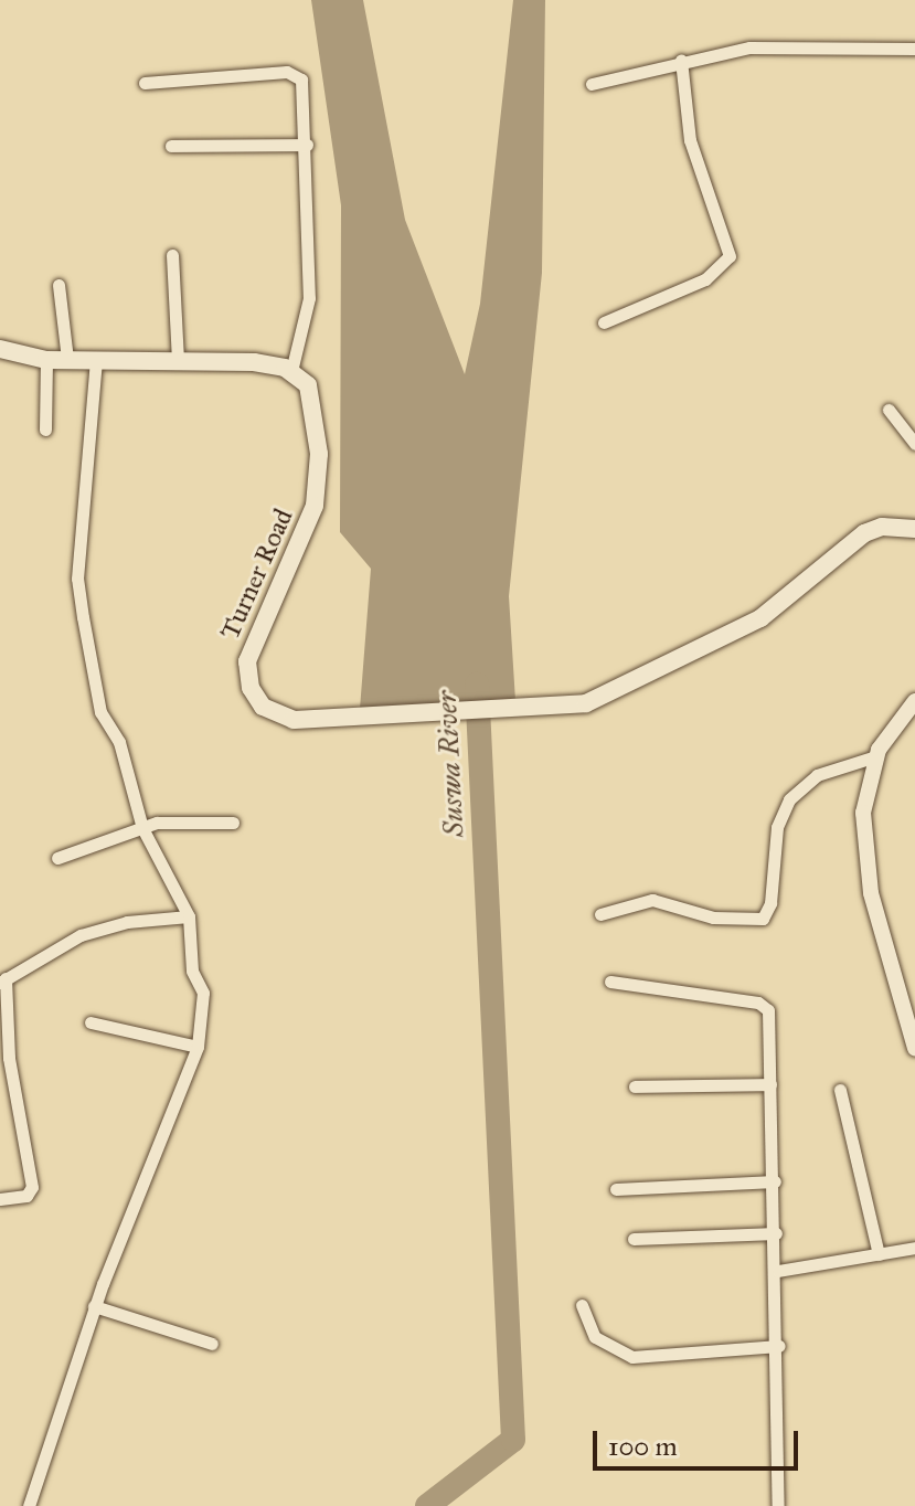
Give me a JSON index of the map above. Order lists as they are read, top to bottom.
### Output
{
  "streets": {
    "main road": ["Turner Road"]
  },
  "water": ["Suswa River"],
  "scale_bar": "100 m"
}
